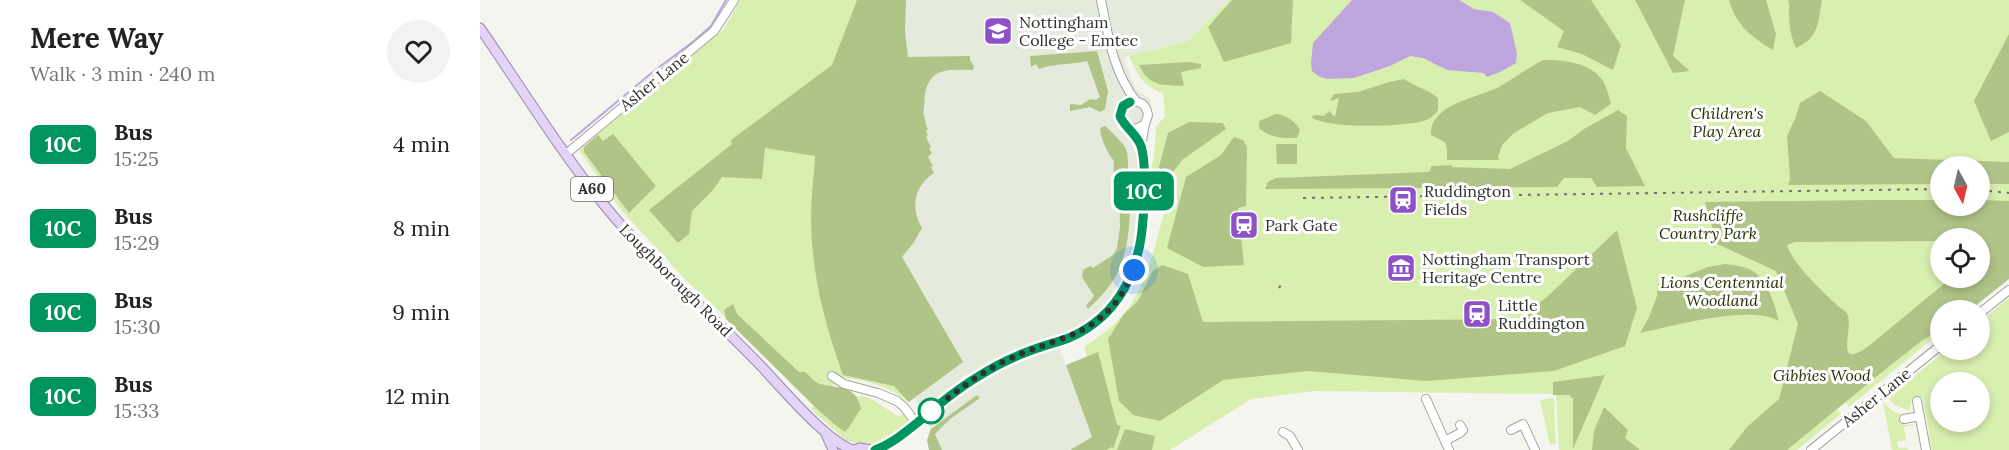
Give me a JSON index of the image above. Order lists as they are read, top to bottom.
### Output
{
  "streets": {
    "main road": ["A60", "Loughborough Road"],
    "street": ["Asher Lane"]
  },
  "crossings": [
    ["Asher Lane", "Loughborough Road"],
    ["A60", "Loughborough Road"]
  ],
  "parks": [
    "Children's Play Area",
    "Rushcliffe Country Park",
    "Lions Centennial Woodland",
    "Gibbies Wood"
  ],
  "places": {
    "school or university": ["Nottingham College - Emtec"],
    "station": ["Ruddington Fields", "Park Gate", "Little Ruddington"],
    "museum": ["Nottingham Transport Heritage Centre"]
  },
  "lines": ["bus line 10C"],
  "north": "bottom",
  "page": {
    "heading": ["Mere Way", "Walk · 3 min · 240 m"],
    "on_map": "10C",
    "list": [
      {
        "mark": "10C",
        "name": "Bus",
        "note": "15:25",
        "value": "4 min"
      },
      {
        "mark": "10C",
        "name": "Bus",
        "note": "15:29",
        "value": "8 min"
      },
      {
        "mark": "10C",
        "name": "Bus",
        "note": "15:30",
        "value": "9 min"
      },
      {
        "mark": "10C",
        "name": "Bus",
        "note": "15:33",
        "value": "12 min"
      }
    ],
    "map_buttons": ["+", "−"]
  }
}
